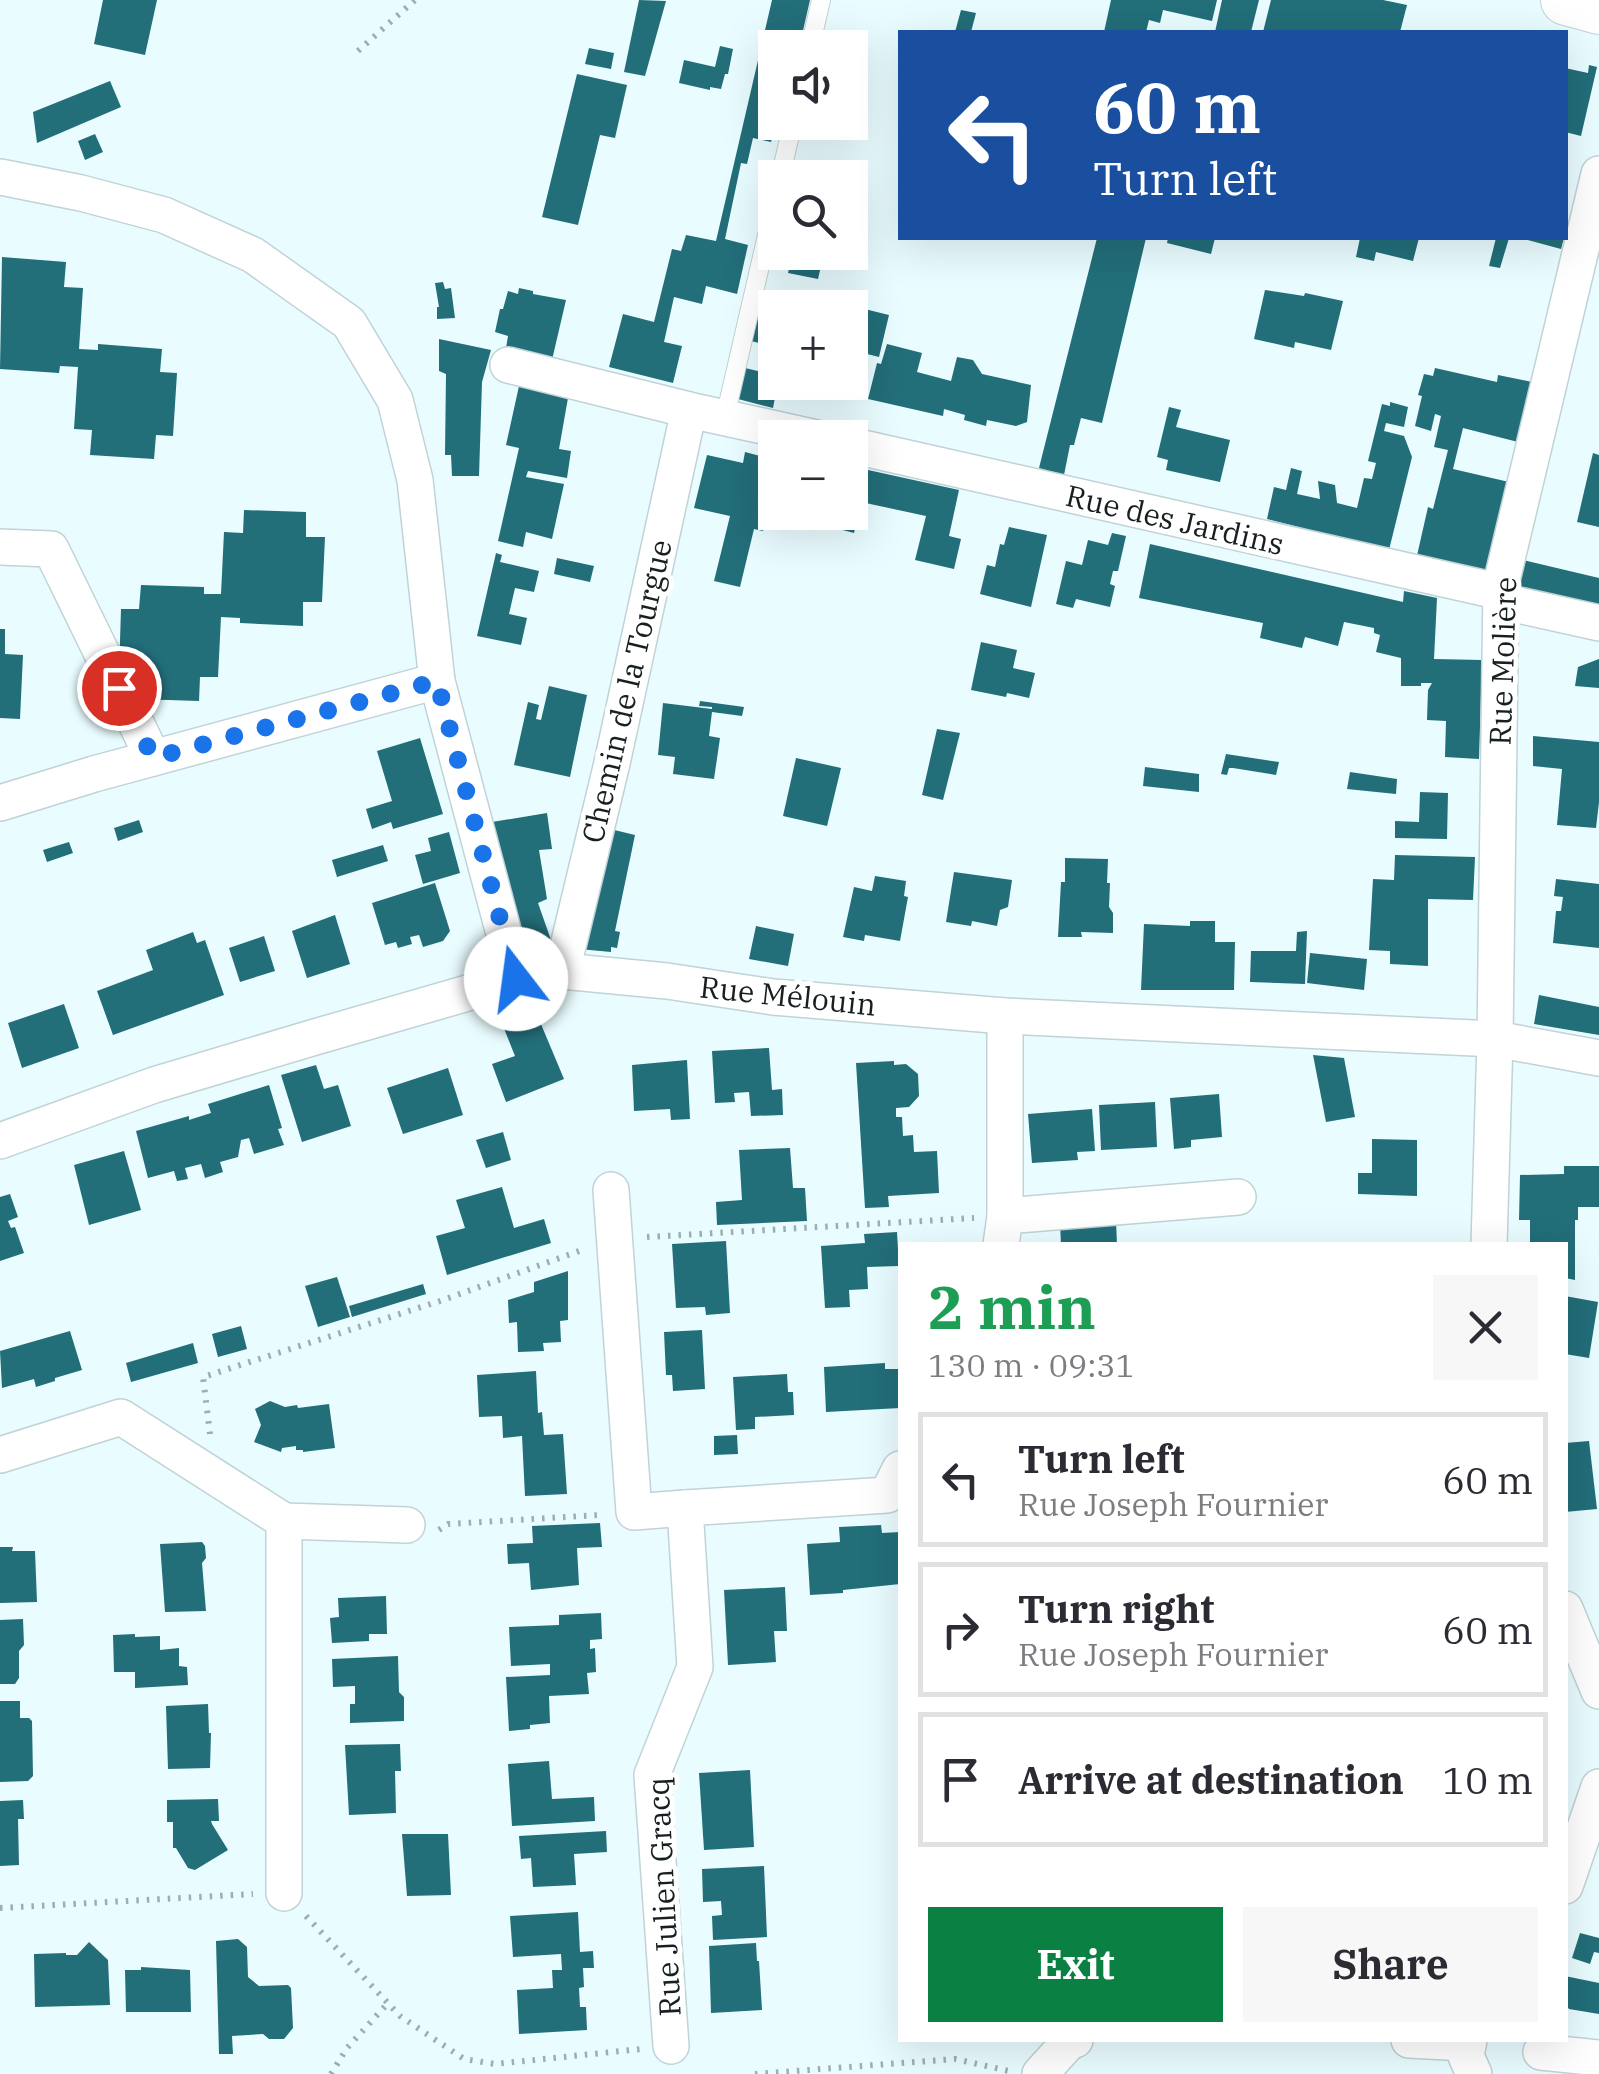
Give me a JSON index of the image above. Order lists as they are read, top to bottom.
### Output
{
  "streets": {
    "street": [
      "Rue des Jardins",
      "Rue Molière",
      "Chemin de la Tourgue",
      "Rue Mélouin",
      "Rue Julien Gracq"
    ]
  },
  "crossings": [
    ["Rue des Jardins", "Rue Molière"],
    ["Rue Molière", "Rue Mélouin"],
    ["Chemin de la Tourgue", "Rue Mélouin"]
  ],
  "page": {
    "map_buttons": ["+", "−"],
    "turn": ["60 m", "Turn left"],
    "heading": ["2 min", "130 m · 09:31"],
    "list": [
      {
        "name": "Turn left",
        "note": "Rue Joseph Fournier",
        "value": "60 m"
      },
      {
        "name": "Turn right",
        "note": "Rue Joseph Fournier",
        "value": "60 m"
      },
      {
        "name": "Arrive at destination",
        "value": "10 m"
      }
    ],
    "buttons": ["Exit", "Share"]
  }
}
